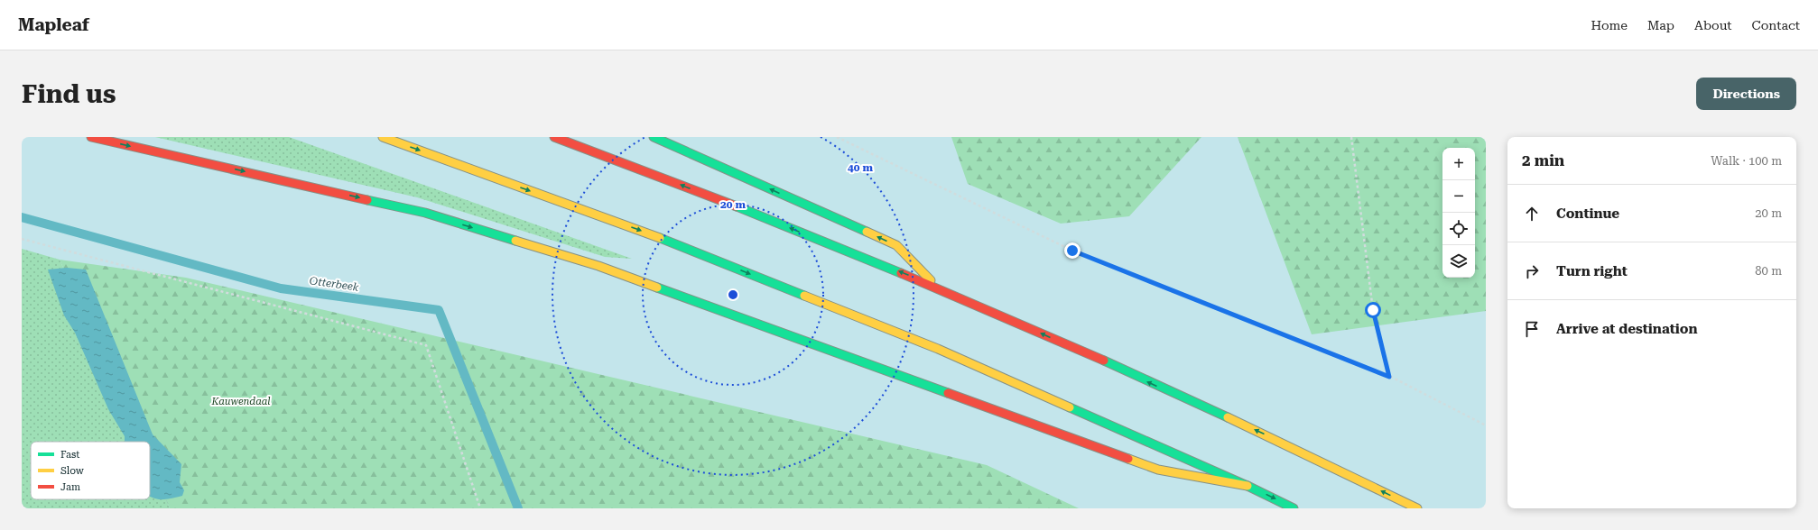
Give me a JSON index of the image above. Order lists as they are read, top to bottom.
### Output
{
  "water": ["Otterbeek"],
  "parks": ["Kauwendaal"],
  "legend": ["Fast", "Slow", "Jam"],
  "page": {
    "header": "Mapleaf",
    "nav": [
      "Home",
      "Map",
      "About",
      "Contact"
    ],
    "buttons": "Directions",
    "title": "Find us",
    "heading": ["2 min", "Walk · 100 m"],
    "map_buttons": ["+", "−"],
    "list": [
      ["Continue", "20 m"],
      ["Turn right", "80 m"],
      "Arrive at destination"
    ]
  },
  "rings": ["40 m", "20 m"]
}
